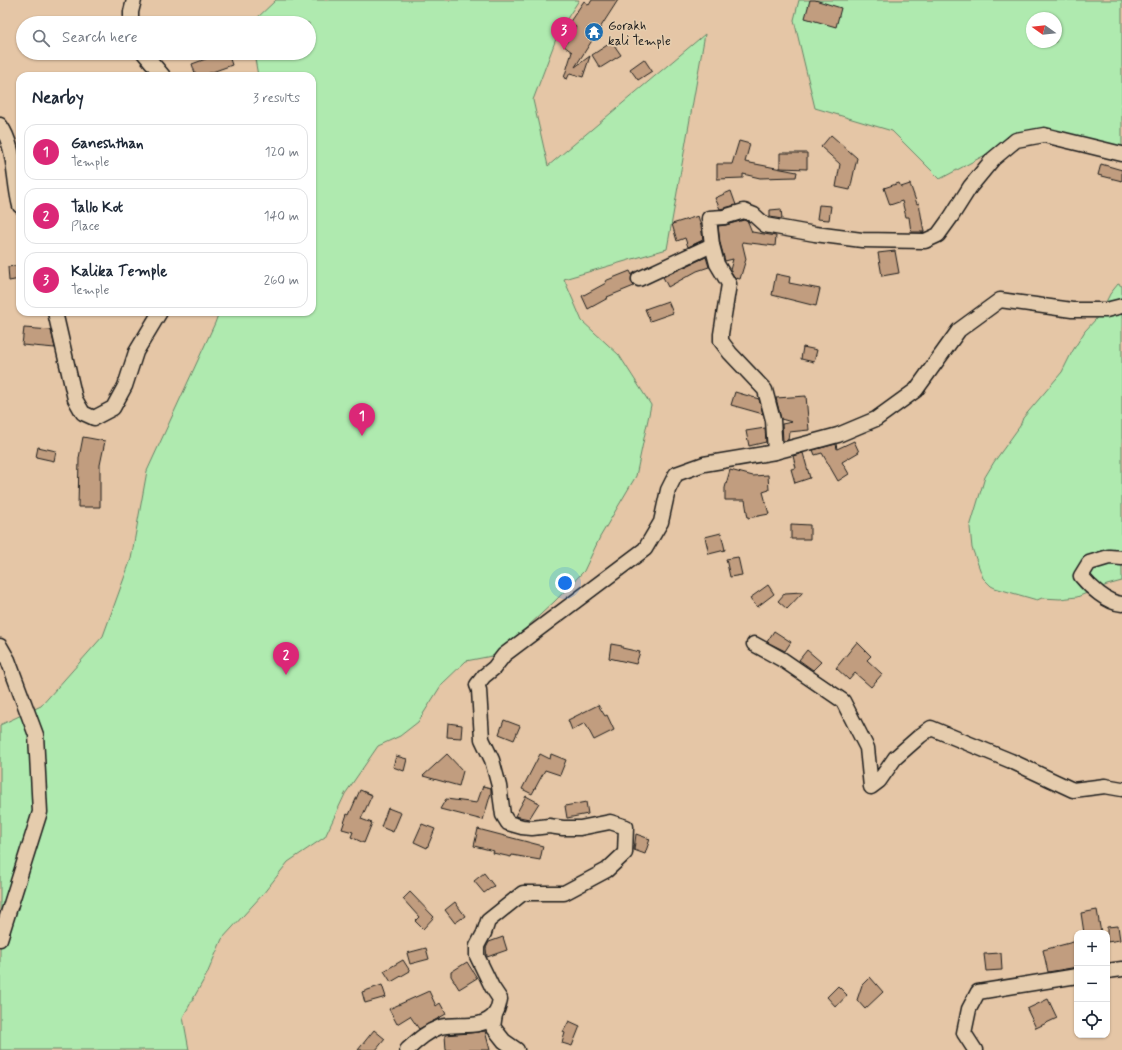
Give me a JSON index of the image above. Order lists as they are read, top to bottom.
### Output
{
  "places": {
    "temple": ["Gorakh kali Temple"]
  },
  "north": "left",
  "page": {
    "search": "Search here",
    "pins": ["3", "1", "2"],
    "heading": ["Nearby", "3 results"],
    "list": [
      {
        "mark": "1",
        "name": "Ganeshthan",
        "note": "Temple",
        "value": "120 m"
      },
      {
        "mark": "2",
        "name": "Tallo Kot",
        "note": "Place",
        "value": "140 m"
      },
      {
        "mark": "3",
        "name": "Kalika Temple",
        "note": "Temple",
        "value": "260 m"
      }
    ],
    "map_buttons": ["+", "−"]
  }
}
